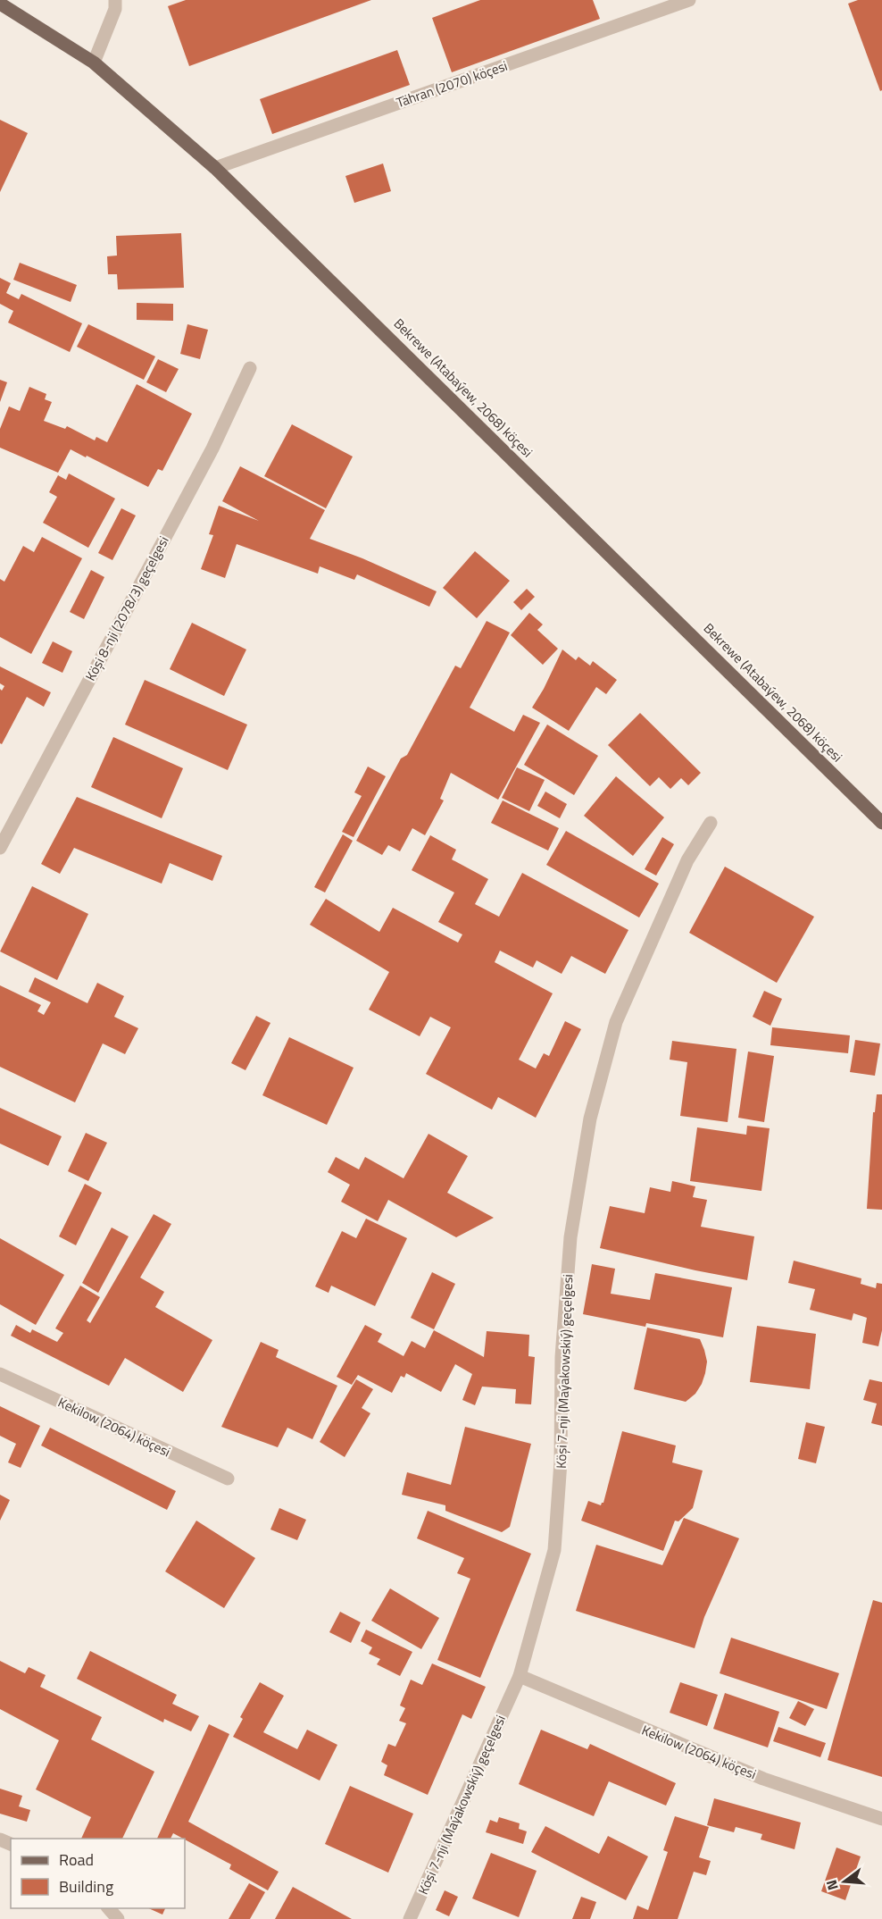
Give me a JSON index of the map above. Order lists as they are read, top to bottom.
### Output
{
  "streets": {
    "main road": ["Bekrewe (Atabaýew, 2068) köçesi"],
    "street": [
      "Tähran (2070) köçesi",
      "Köşi 8-nji (2078/3) geçelgesi",
      "Köşi 7-nji (Maýakowskiý) geçelgesi",
      "Kekilow (2064) köçesi"
    ]
  },
  "crossings": [
    ["Tähran (2070) köçesi", "Bekrewe (Atabaýew, 2068) köçesi"],
    ["Köşi 7-nji (Maýakowskiý) geçelgesi", "Kekilow (2064) köçesi"]
  ],
  "legend": ["Road", "Building"],
  "north": "left"
}
